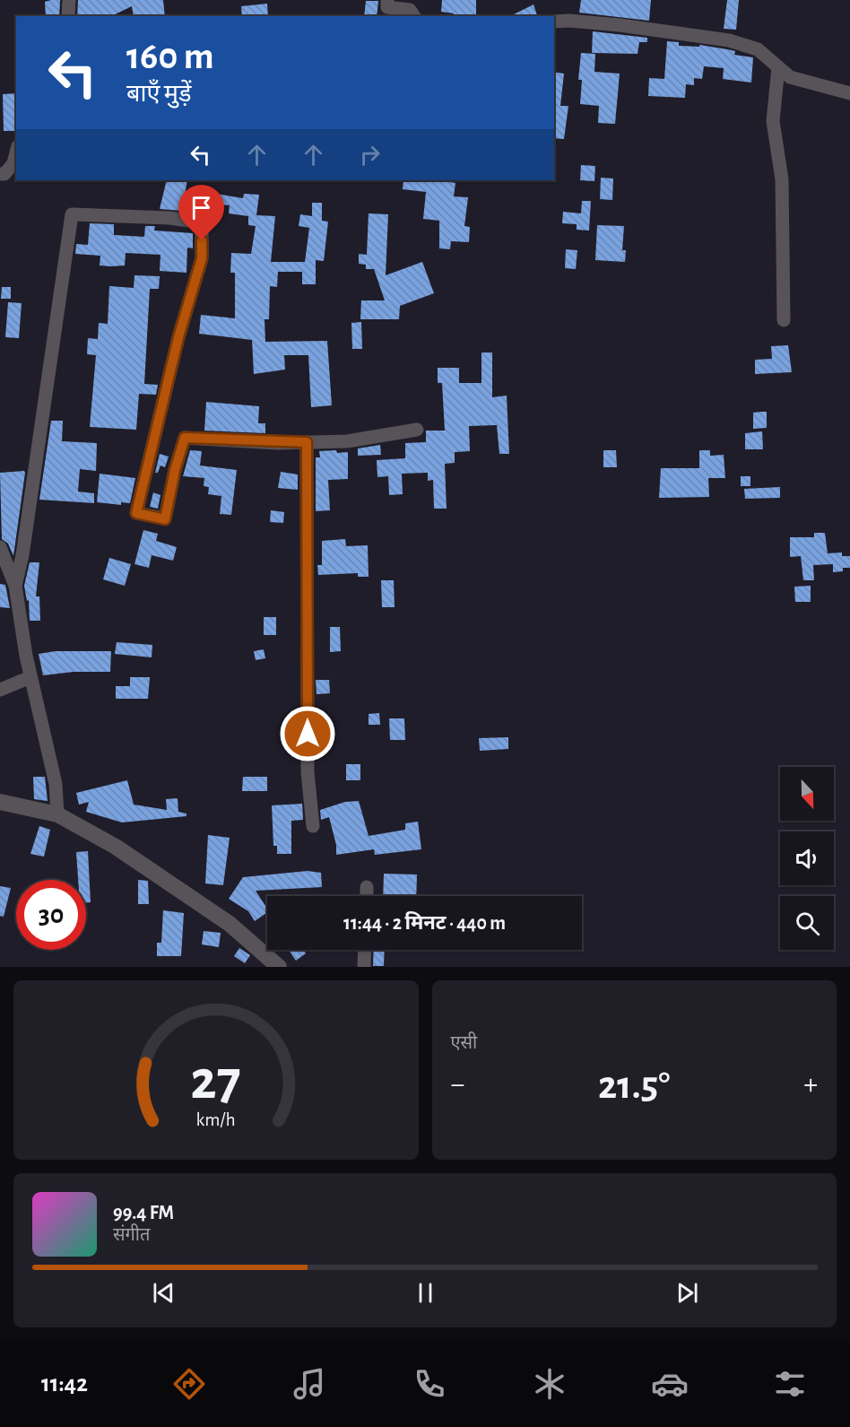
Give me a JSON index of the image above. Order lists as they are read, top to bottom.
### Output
{
  "north": "bottom",
  "page": {
    "turn": ["160 m", "बाएँ मुड़ें"],
    "limit": "30",
    "trip": "11:44 · 2 मिनट · 440 m",
    "tile": "एसी",
    "heat": ["−", "21.5°", "+"],
    "song": ["99.4 FM", "संगीत"],
    "tabs": "11:42",
    "gauge": ["27", "km/h"]
  }
}
